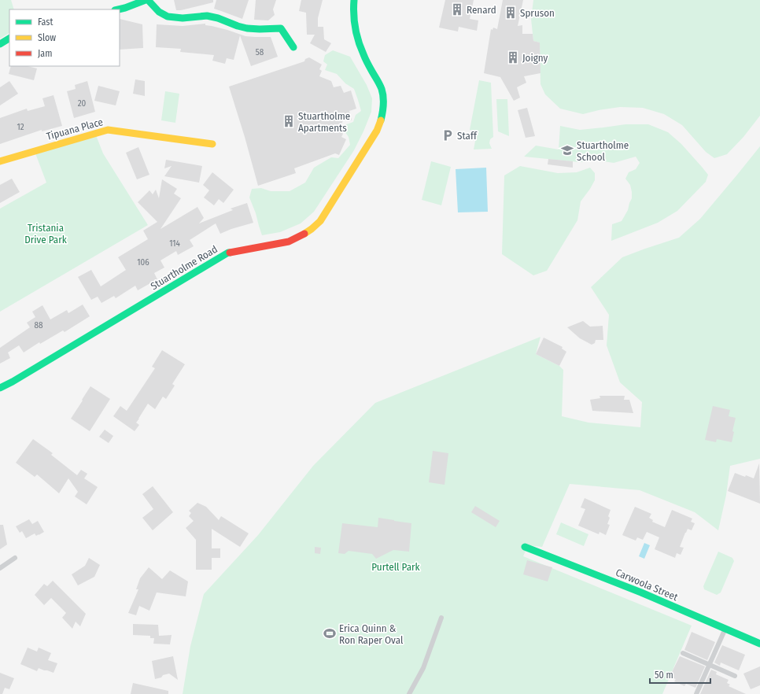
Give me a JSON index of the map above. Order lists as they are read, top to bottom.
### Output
{
  "streets": {
    "street": ["Tipuana Place", "Stuartholme Road", "Carwoola Street"]
  },
  "parks": ["Tristania Drive Park", "Purtell Park"],
  "places": {
    "building": [
      "Renard",
      "Spruson",
      "Joigny",
      "Stuartholme Apartments"
    ],
    "parking": ["Staff"],
    "school or university": ["Stuartholme School"],
    "sports": ["Erica Quinn & Ron Raper Oval"]
  },
  "house_numbers": [
    "58",
    "20",
    "12",
    "114",
    "106",
    "88"
  ],
  "legend": ["Fast", "Slow", "Jam"],
  "scale_bar": "50 m"
}
